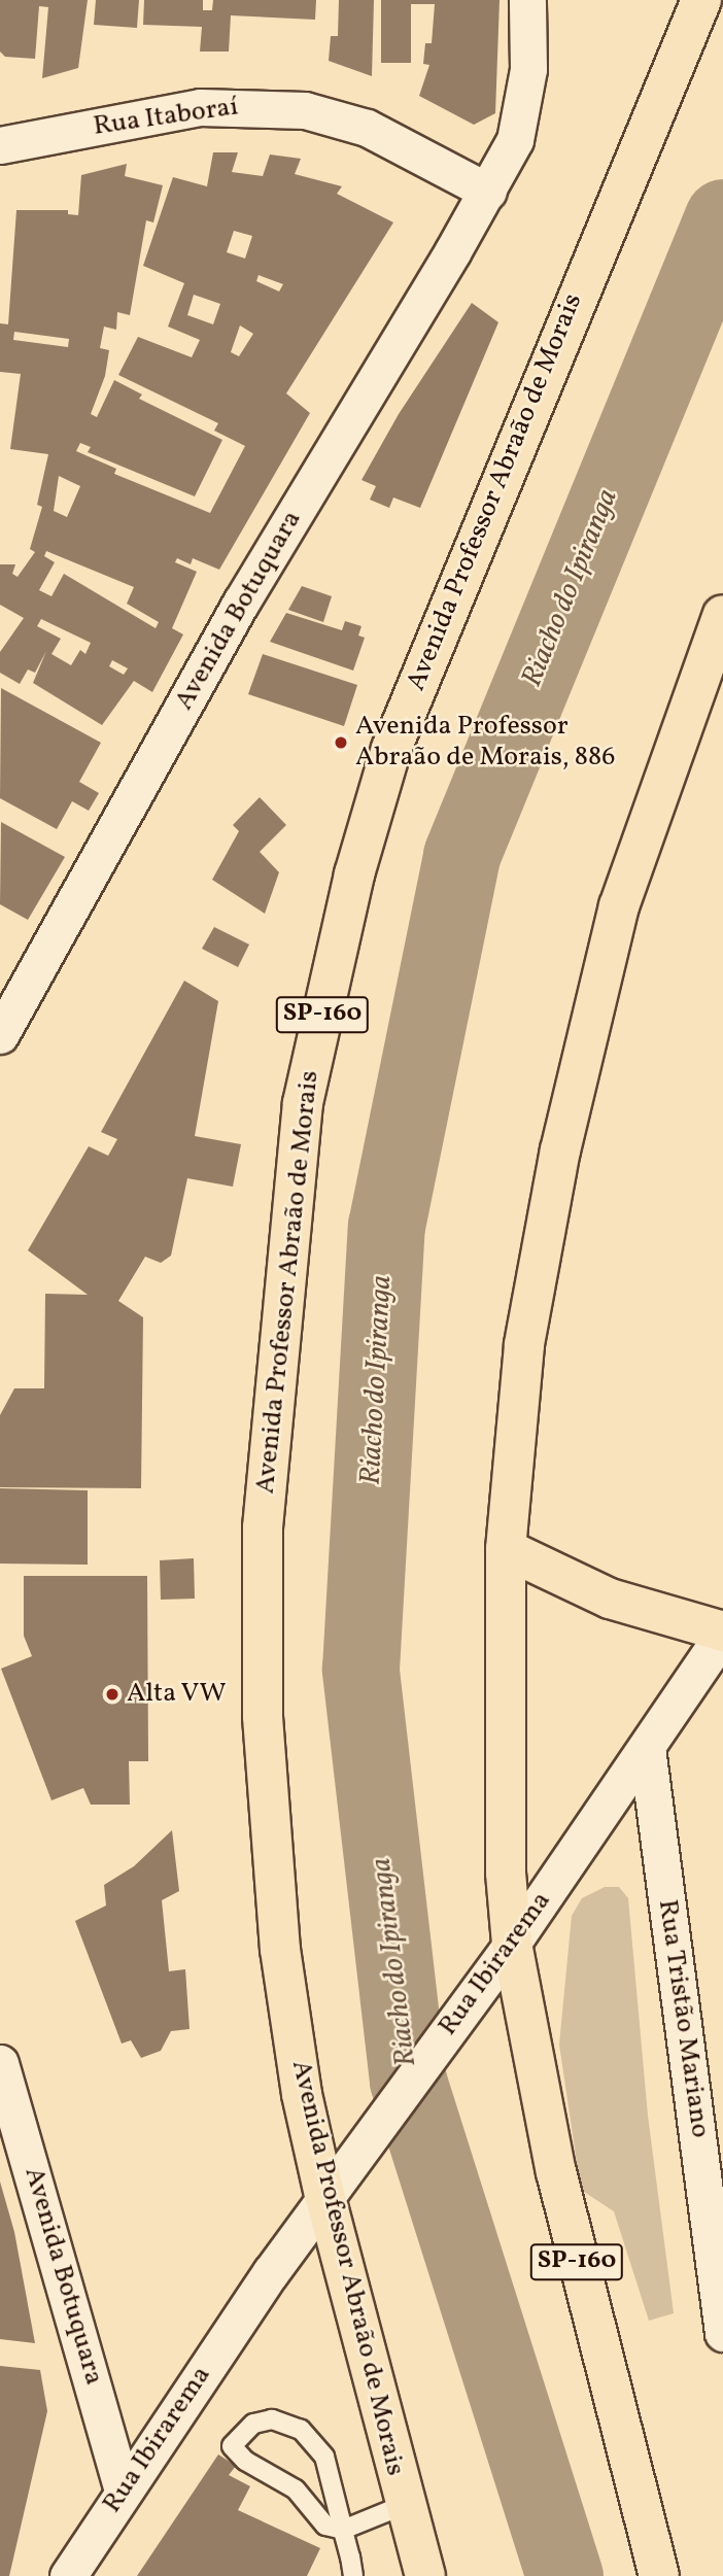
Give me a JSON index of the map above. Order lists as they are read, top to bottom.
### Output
{
  "streets": {
    "main road": ["Avenida Professor Abraão de Morais", "SP-160"],
    "street": [
      "Rua Itaboraí",
      "Avenida Botuquara",
      "Rua Ibirarema",
      "Rua Tristão Mariano"
    ]
  },
  "crossings": [
    ["Rua Itaboraí", "Avenida Botuquara"],
    ["Avenida Professor Abraão de Morais", "Rua Ibirarema"],
    ["Avenida Botuquara", "Rua Ibirarema"],
    ["SP-160", "Rua Ibirarema"],
    ["Rua Ibirarema", "Rua Tristão Mariano"]
  ],
  "water": ["Riacho do Ipiranga"],
  "places": ["Avenida Professor Abraão de Morais, 886", "Alta VW"]
}
